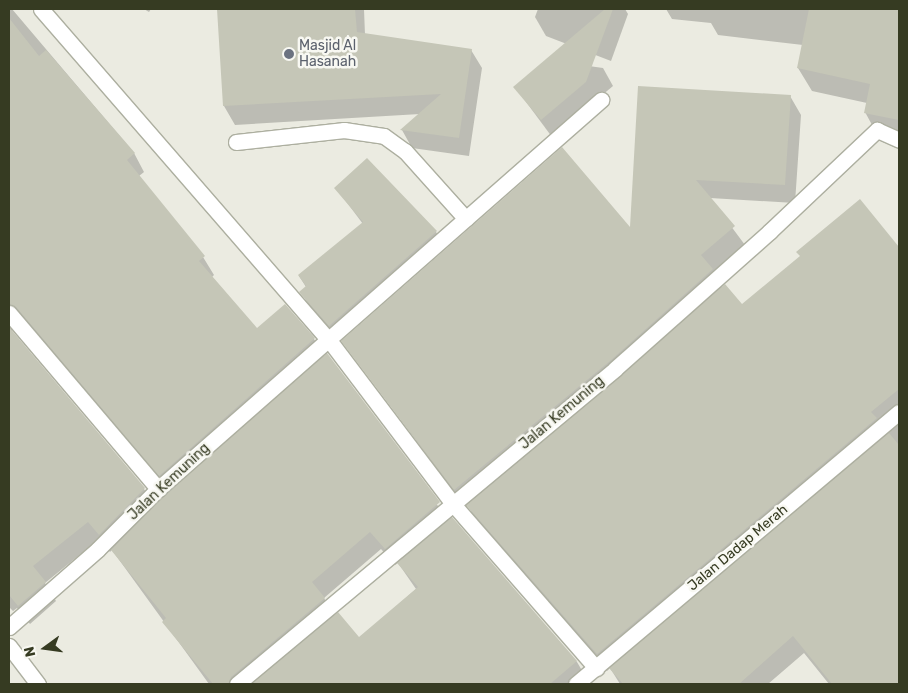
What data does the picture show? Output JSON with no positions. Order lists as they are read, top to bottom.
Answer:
{
  "streets": {
    "street": ["Jalan Kemuning", "Jalan Dadap Merah"]
  },
  "places": ["Masjid Al Hasanah"],
  "north": "left"
}
